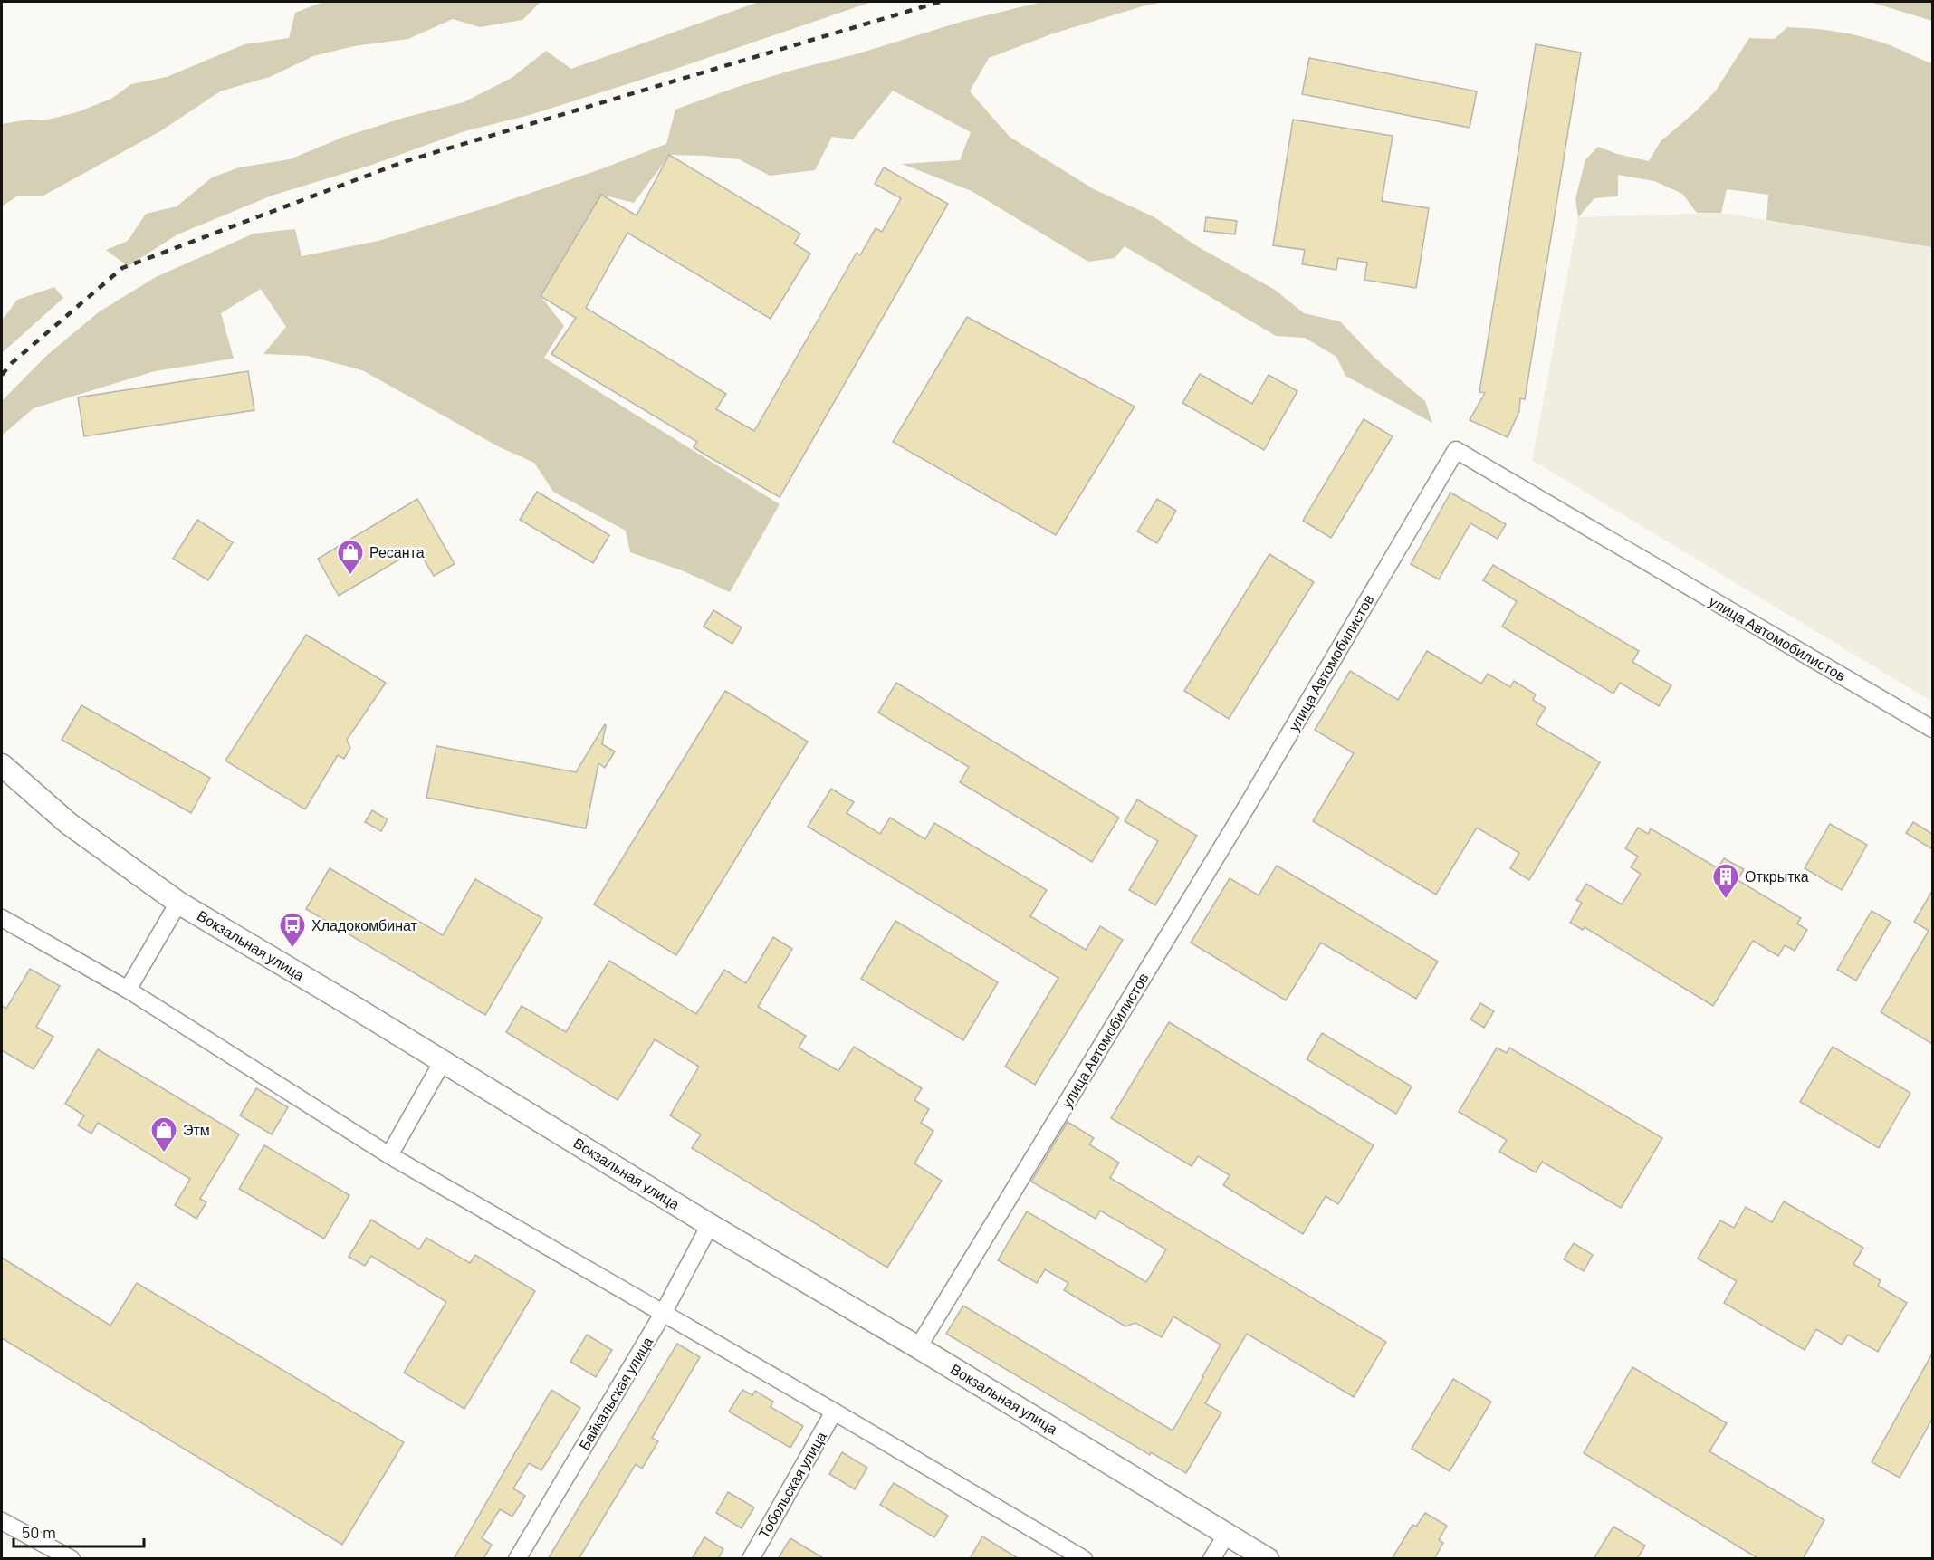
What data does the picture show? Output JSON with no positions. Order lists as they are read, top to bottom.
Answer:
{
  "streets": {
    "main road": ["Вокзальная улица"],
    "street": ["улица Автомобилистов", "Байкальская улица", "Тобольская улица"]
  },
  "crossings": [
    ["улица Автомобилистов", "Вокзальная улица"],
    ["Вокзальная улица", "Байкальская улица"]
  ],
  "places": {
    "shop": ["Ресанта", "Этм"],
    "building": ["Открытка"],
    "bus stop": ["Хладокомбинат"]
  },
  "scale_bar": "50 m"
}
